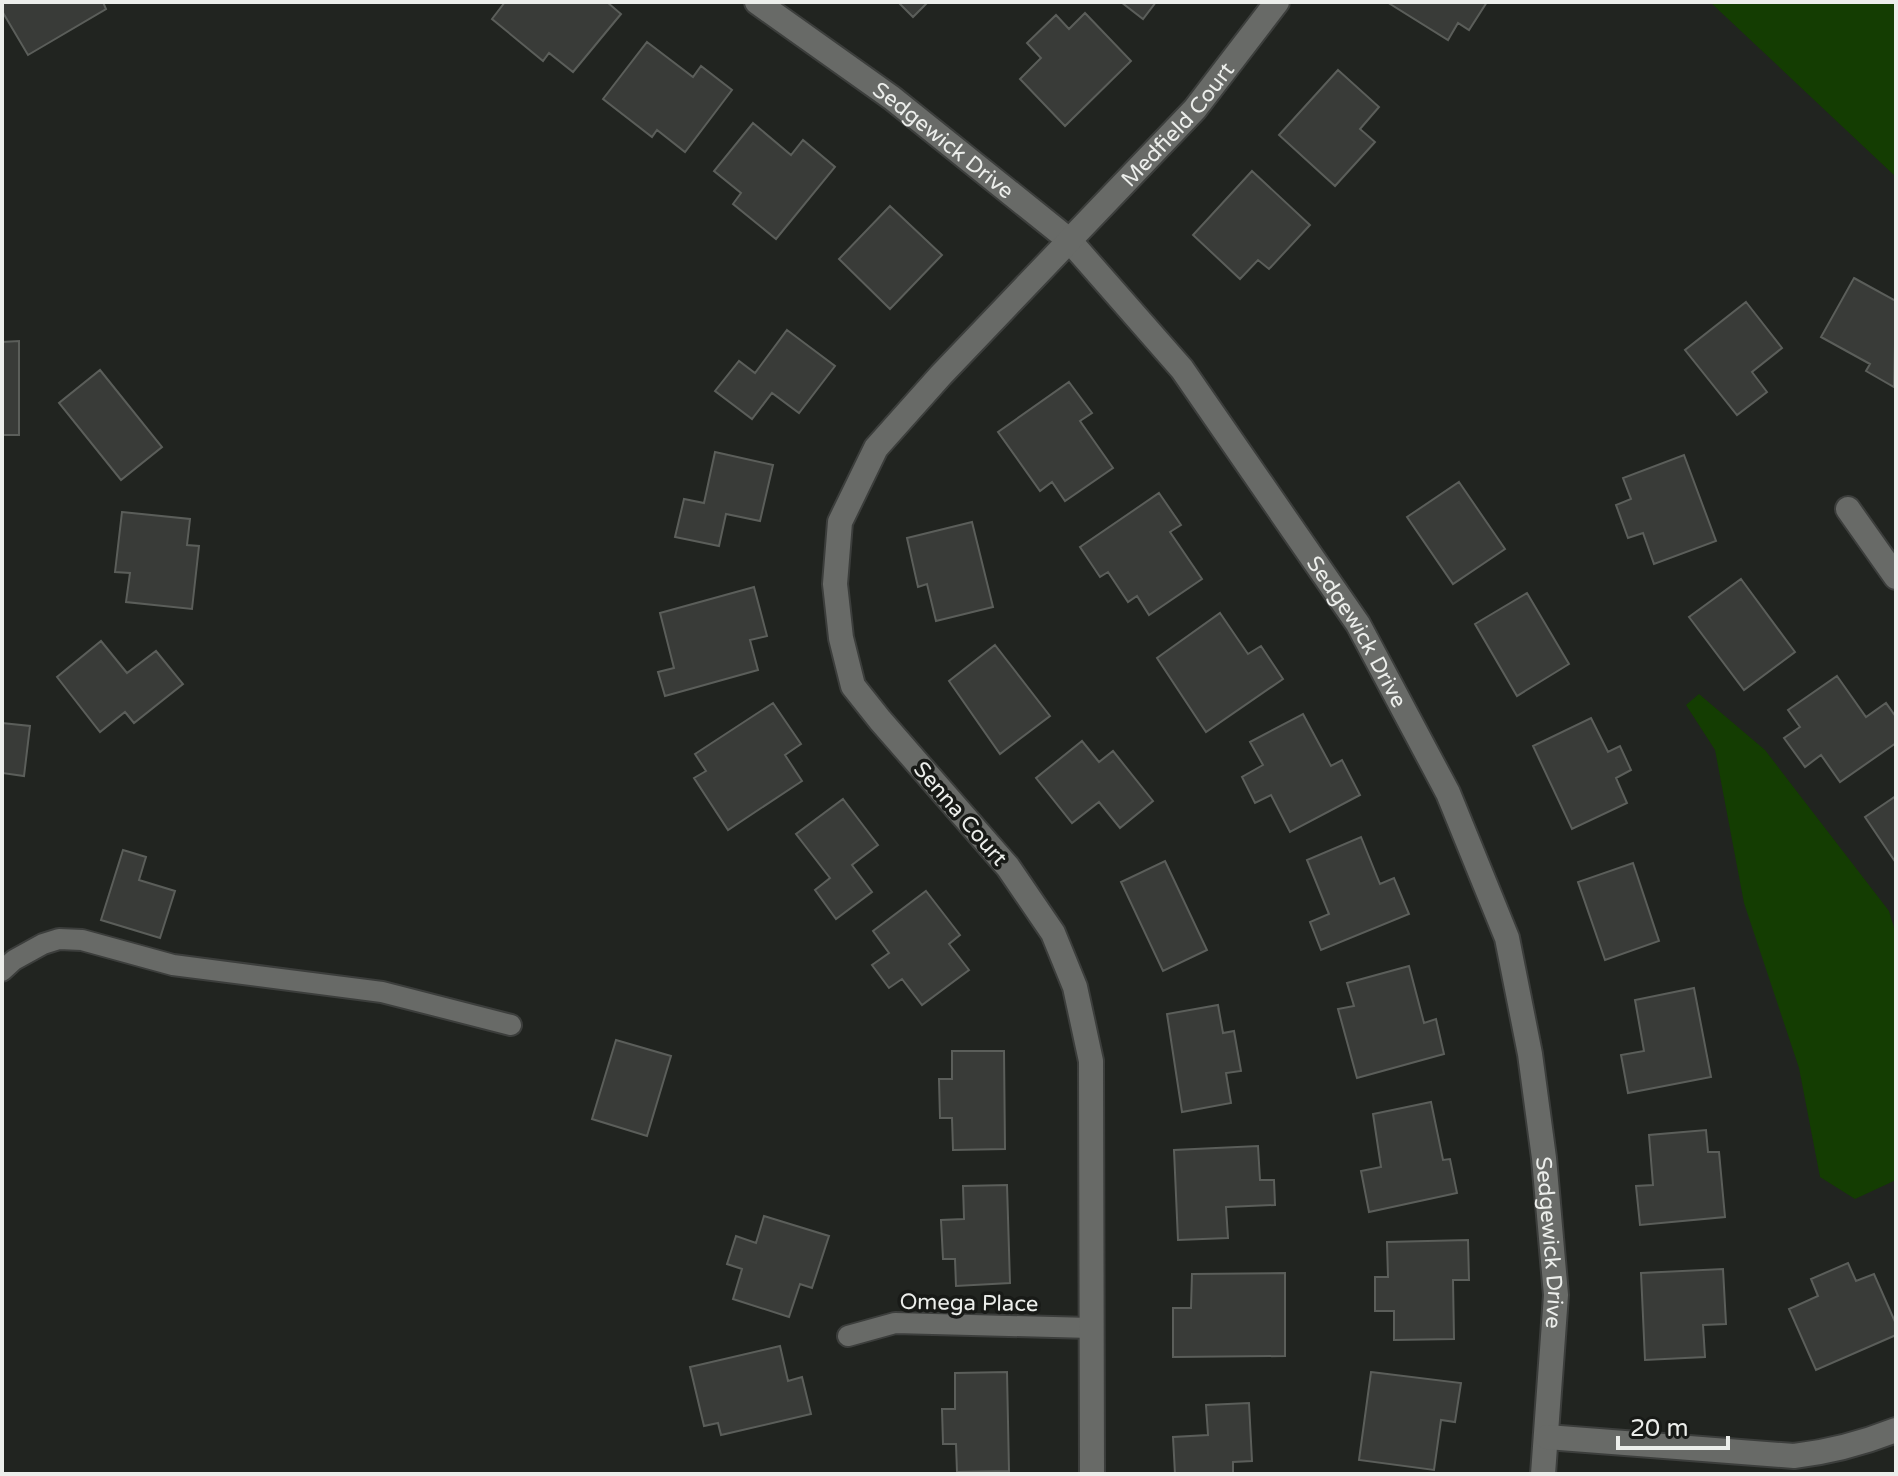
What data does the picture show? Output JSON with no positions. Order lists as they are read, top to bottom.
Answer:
{
  "streets": {
    "street": ["Medfield Court", "Sedgewick Drive", "Senna Court"],
    "lane": ["Omega Place"]
  },
  "crossings": [
    ["Medfield Court", "Sedgewick Drive"],
    ["Medfield Court", "Senna Court"],
    ["Sedgewick Drive", "Senna Court"],
    ["Senna Court", "Omega Place"]
  ],
  "scale_bar": "20 m"
}
